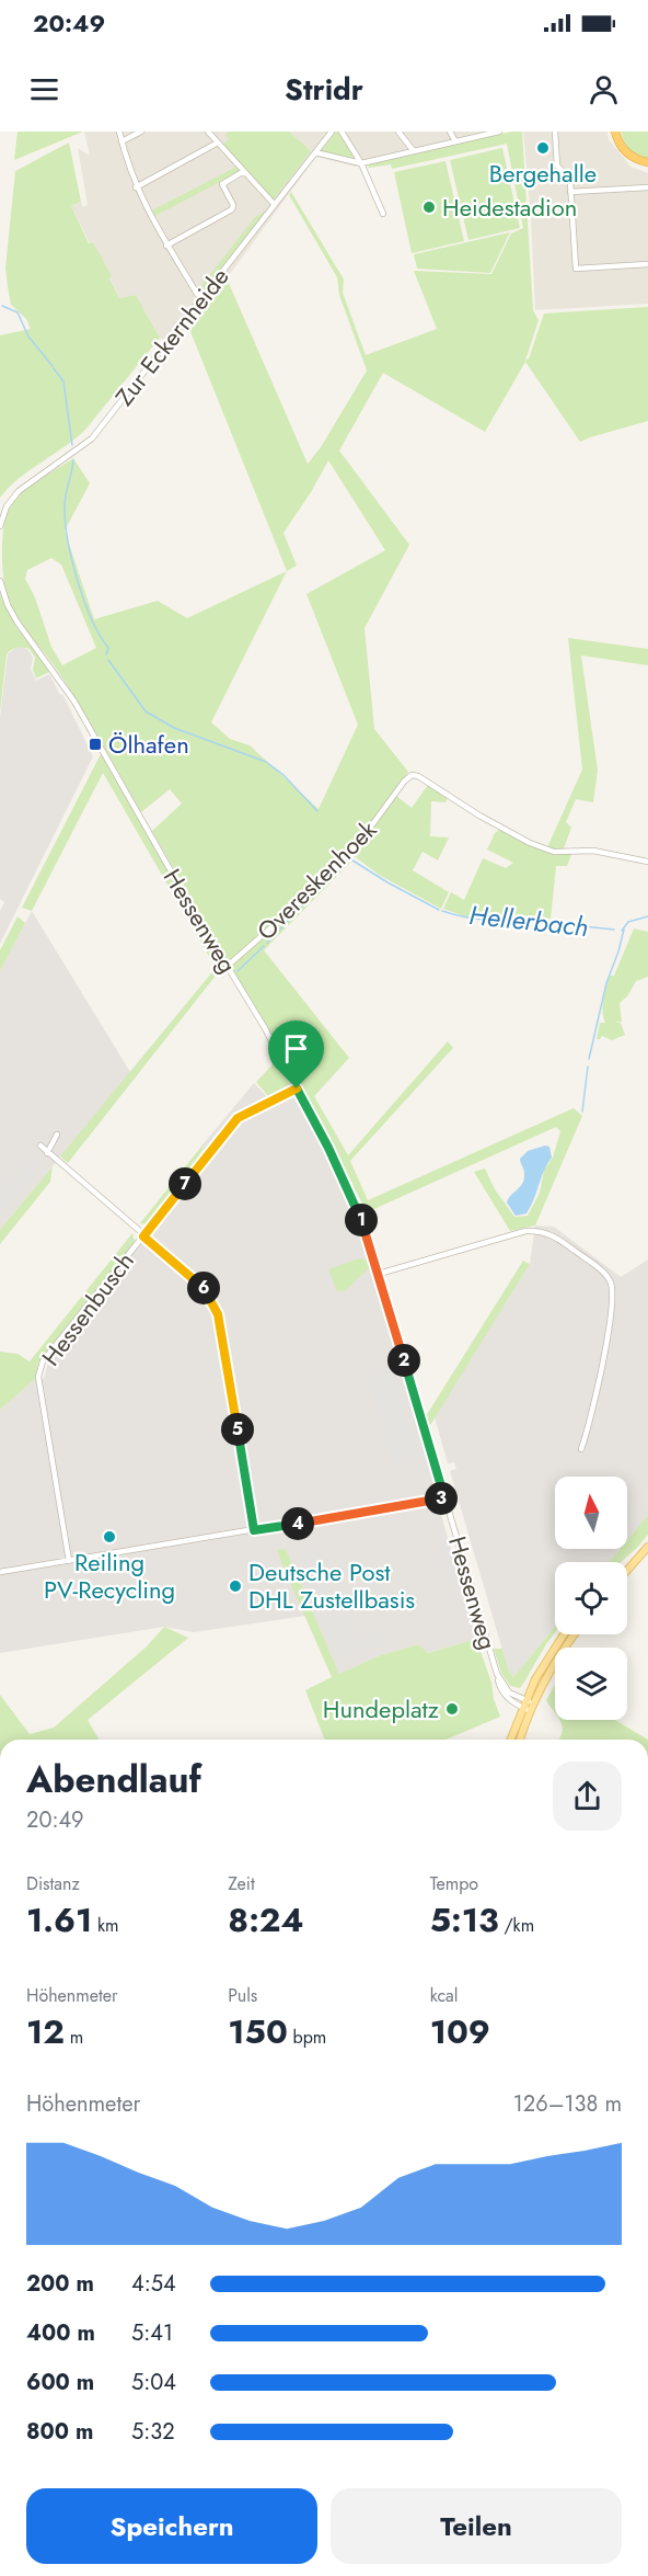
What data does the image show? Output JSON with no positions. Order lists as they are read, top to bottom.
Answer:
{
  "streets": {
    "street": [
      "Zur Eckernheide",
      "Overeskenhoek",
      "Hessenweg",
      "Hessenbusch"
    ]
  },
  "crossings": [
    ["Overeskenhoek", "Hessenweg"],
    ["Hessenweg", "Hessenbusch"]
  ],
  "water": ["Hellerbach"],
  "places": {
    "other": [
      "Bergehalle",
      "Heidestadion",
      "Reiling PV-Recycling",
      "Deutsche Post DHL Zustellbasis",
      "Hundeplatz"
    ],
    "transit": ["Ölhafen"]
  },
  "north": "top",
  "page": {
    "status": "20:49",
    "header": "Stridr",
    "pins": [
      "7",
      "1",
      "6",
      "2",
      "5",
      "3",
      "4"
    ],
    "heading": ["Abendlauf", "20:49"],
    "stats": [
      ["Distanz", "1.61 km"],
      ["Zeit", "8:24"],
      ["Tempo", "5:13 /km"],
      ["Höhenmeter", "12 m"],
      ["Puls", "150 bpm"],
      ["kcal", "109"]
    ],
    "chart": ["Höhenmeter", "126–138 m"],
    "list": [
      {
        "name": "200 m",
        "note": "4:54"
      },
      {
        "name": "400 m",
        "note": "5:41"
      },
      {
        "name": "600 m",
        "note": "5:04"
      },
      {
        "name": "800 m",
        "note": "5:32"
      }
    ],
    "buttons": ["Speichern", "Teilen"]
  }
}
